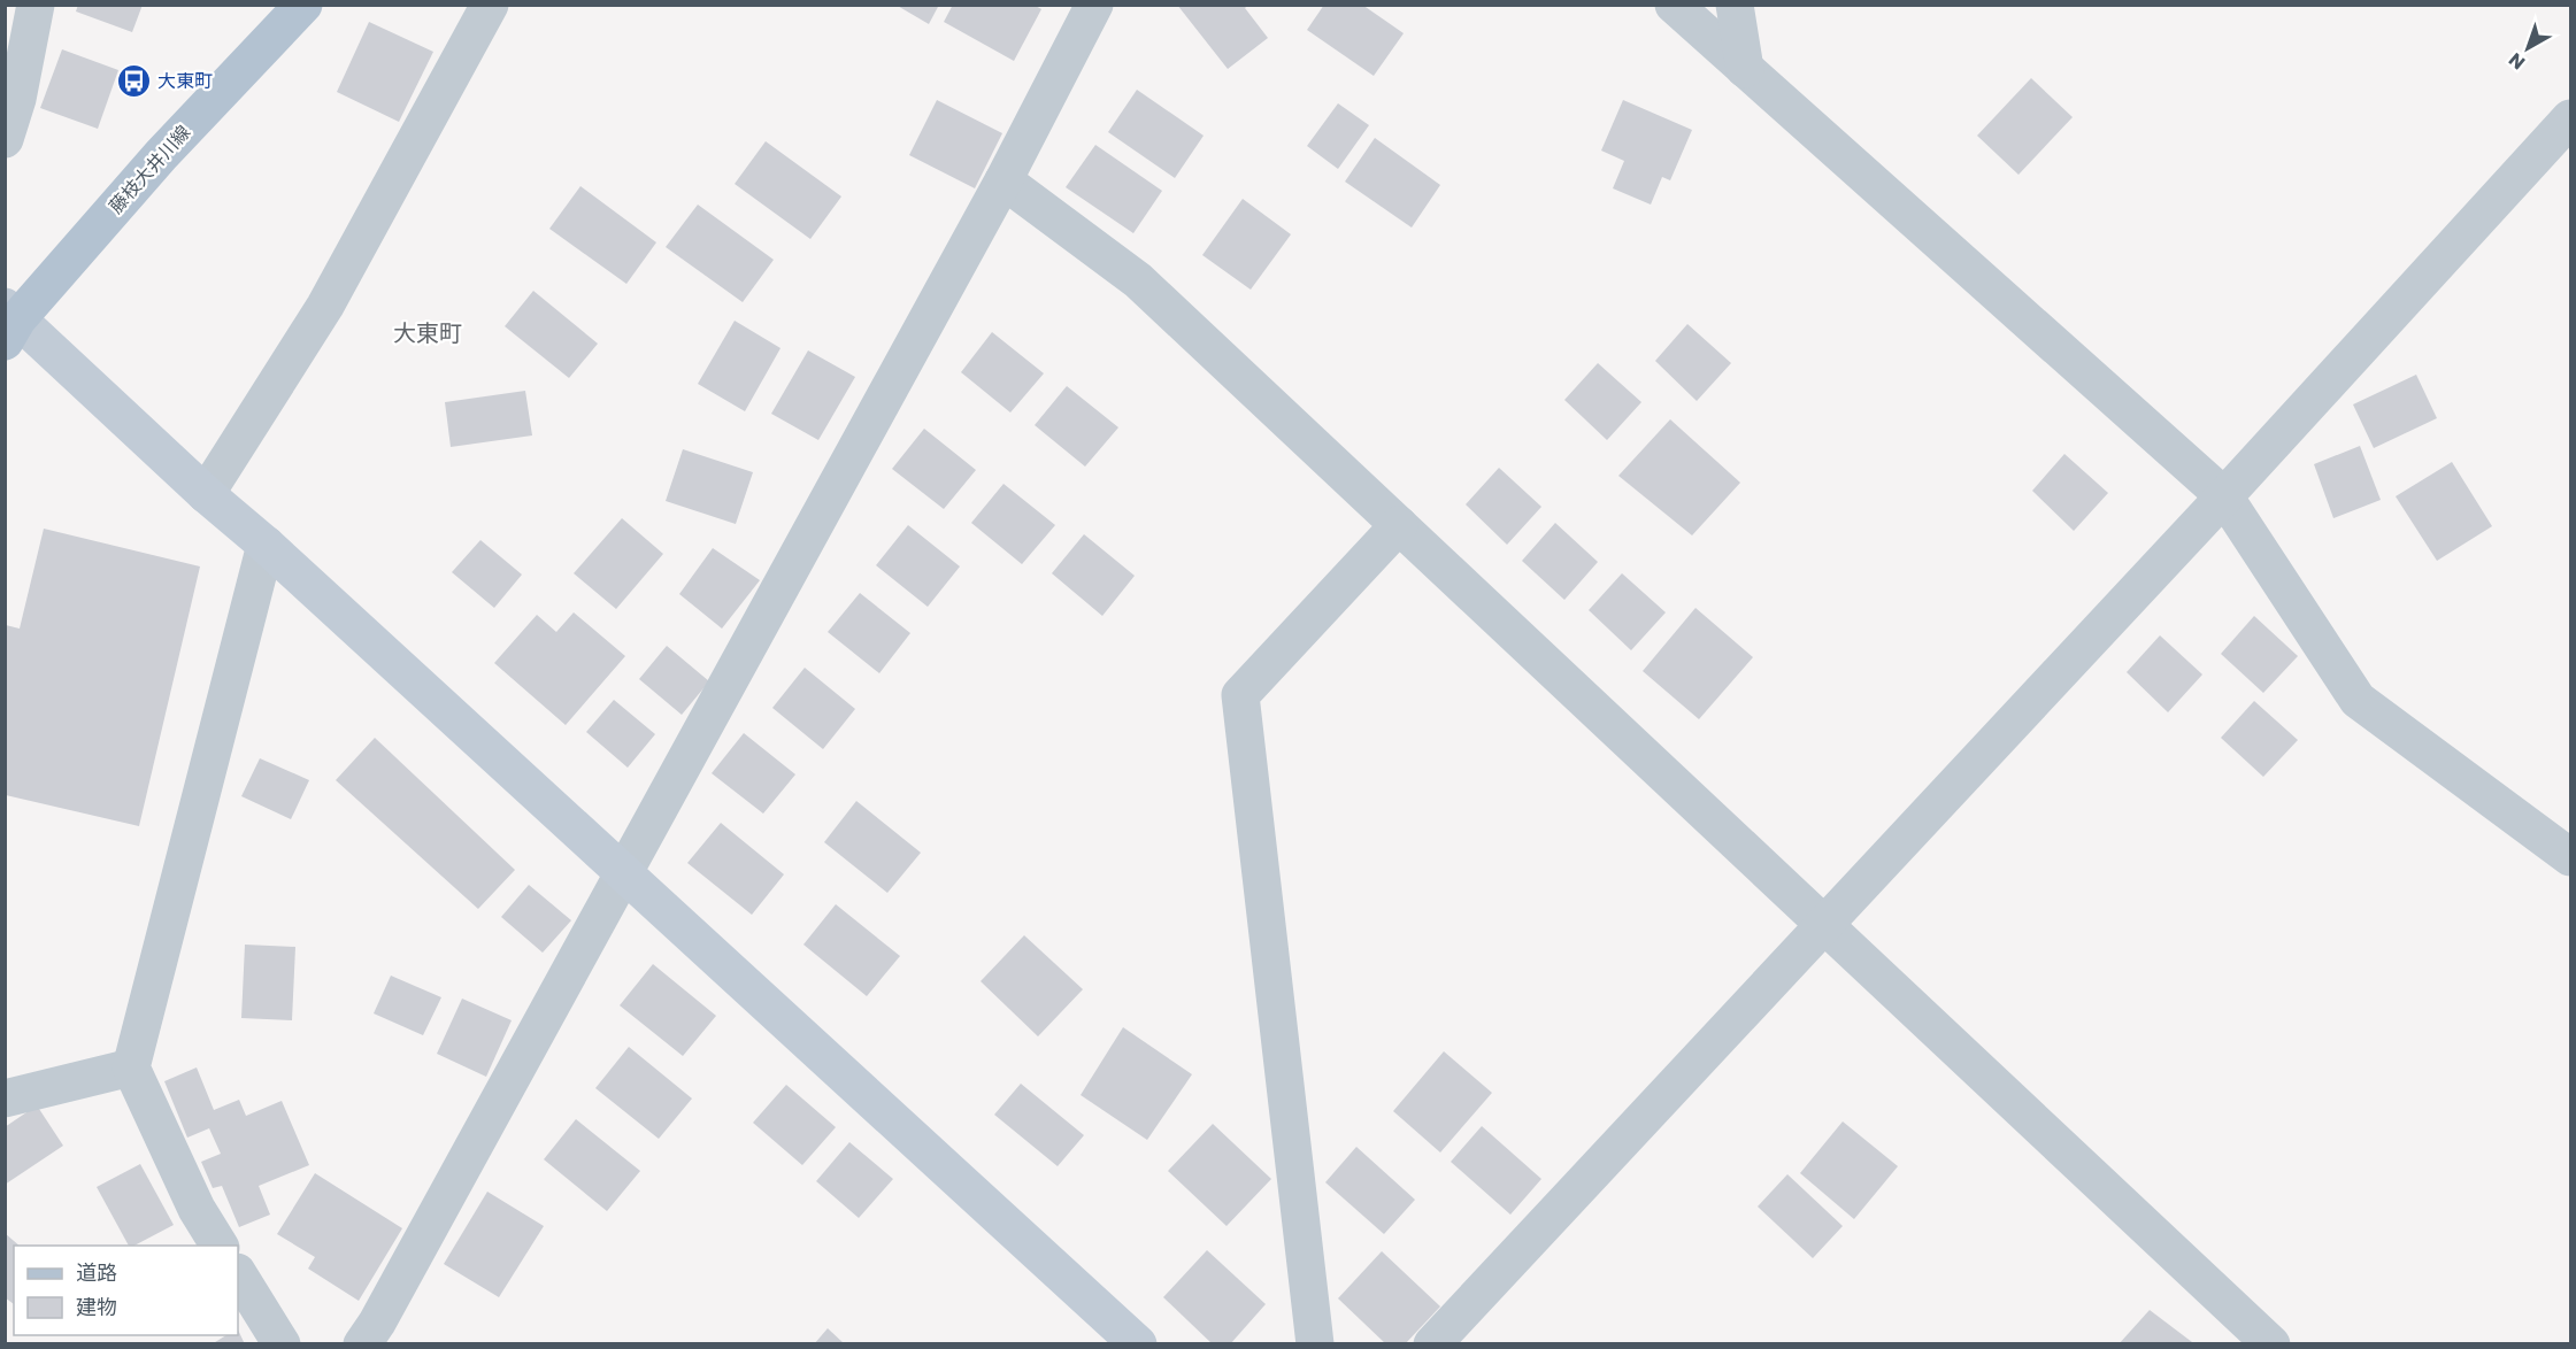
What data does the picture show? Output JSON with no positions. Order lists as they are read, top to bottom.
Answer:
{
  "streets": {
    "main road": ["藤枝大井川線"]
  },
  "districts": ["大東町"],
  "places": {
    "bus stop": ["大東町"]
  },
  "legend": ["道路", "建物"],
  "north": "bottom left"
}
